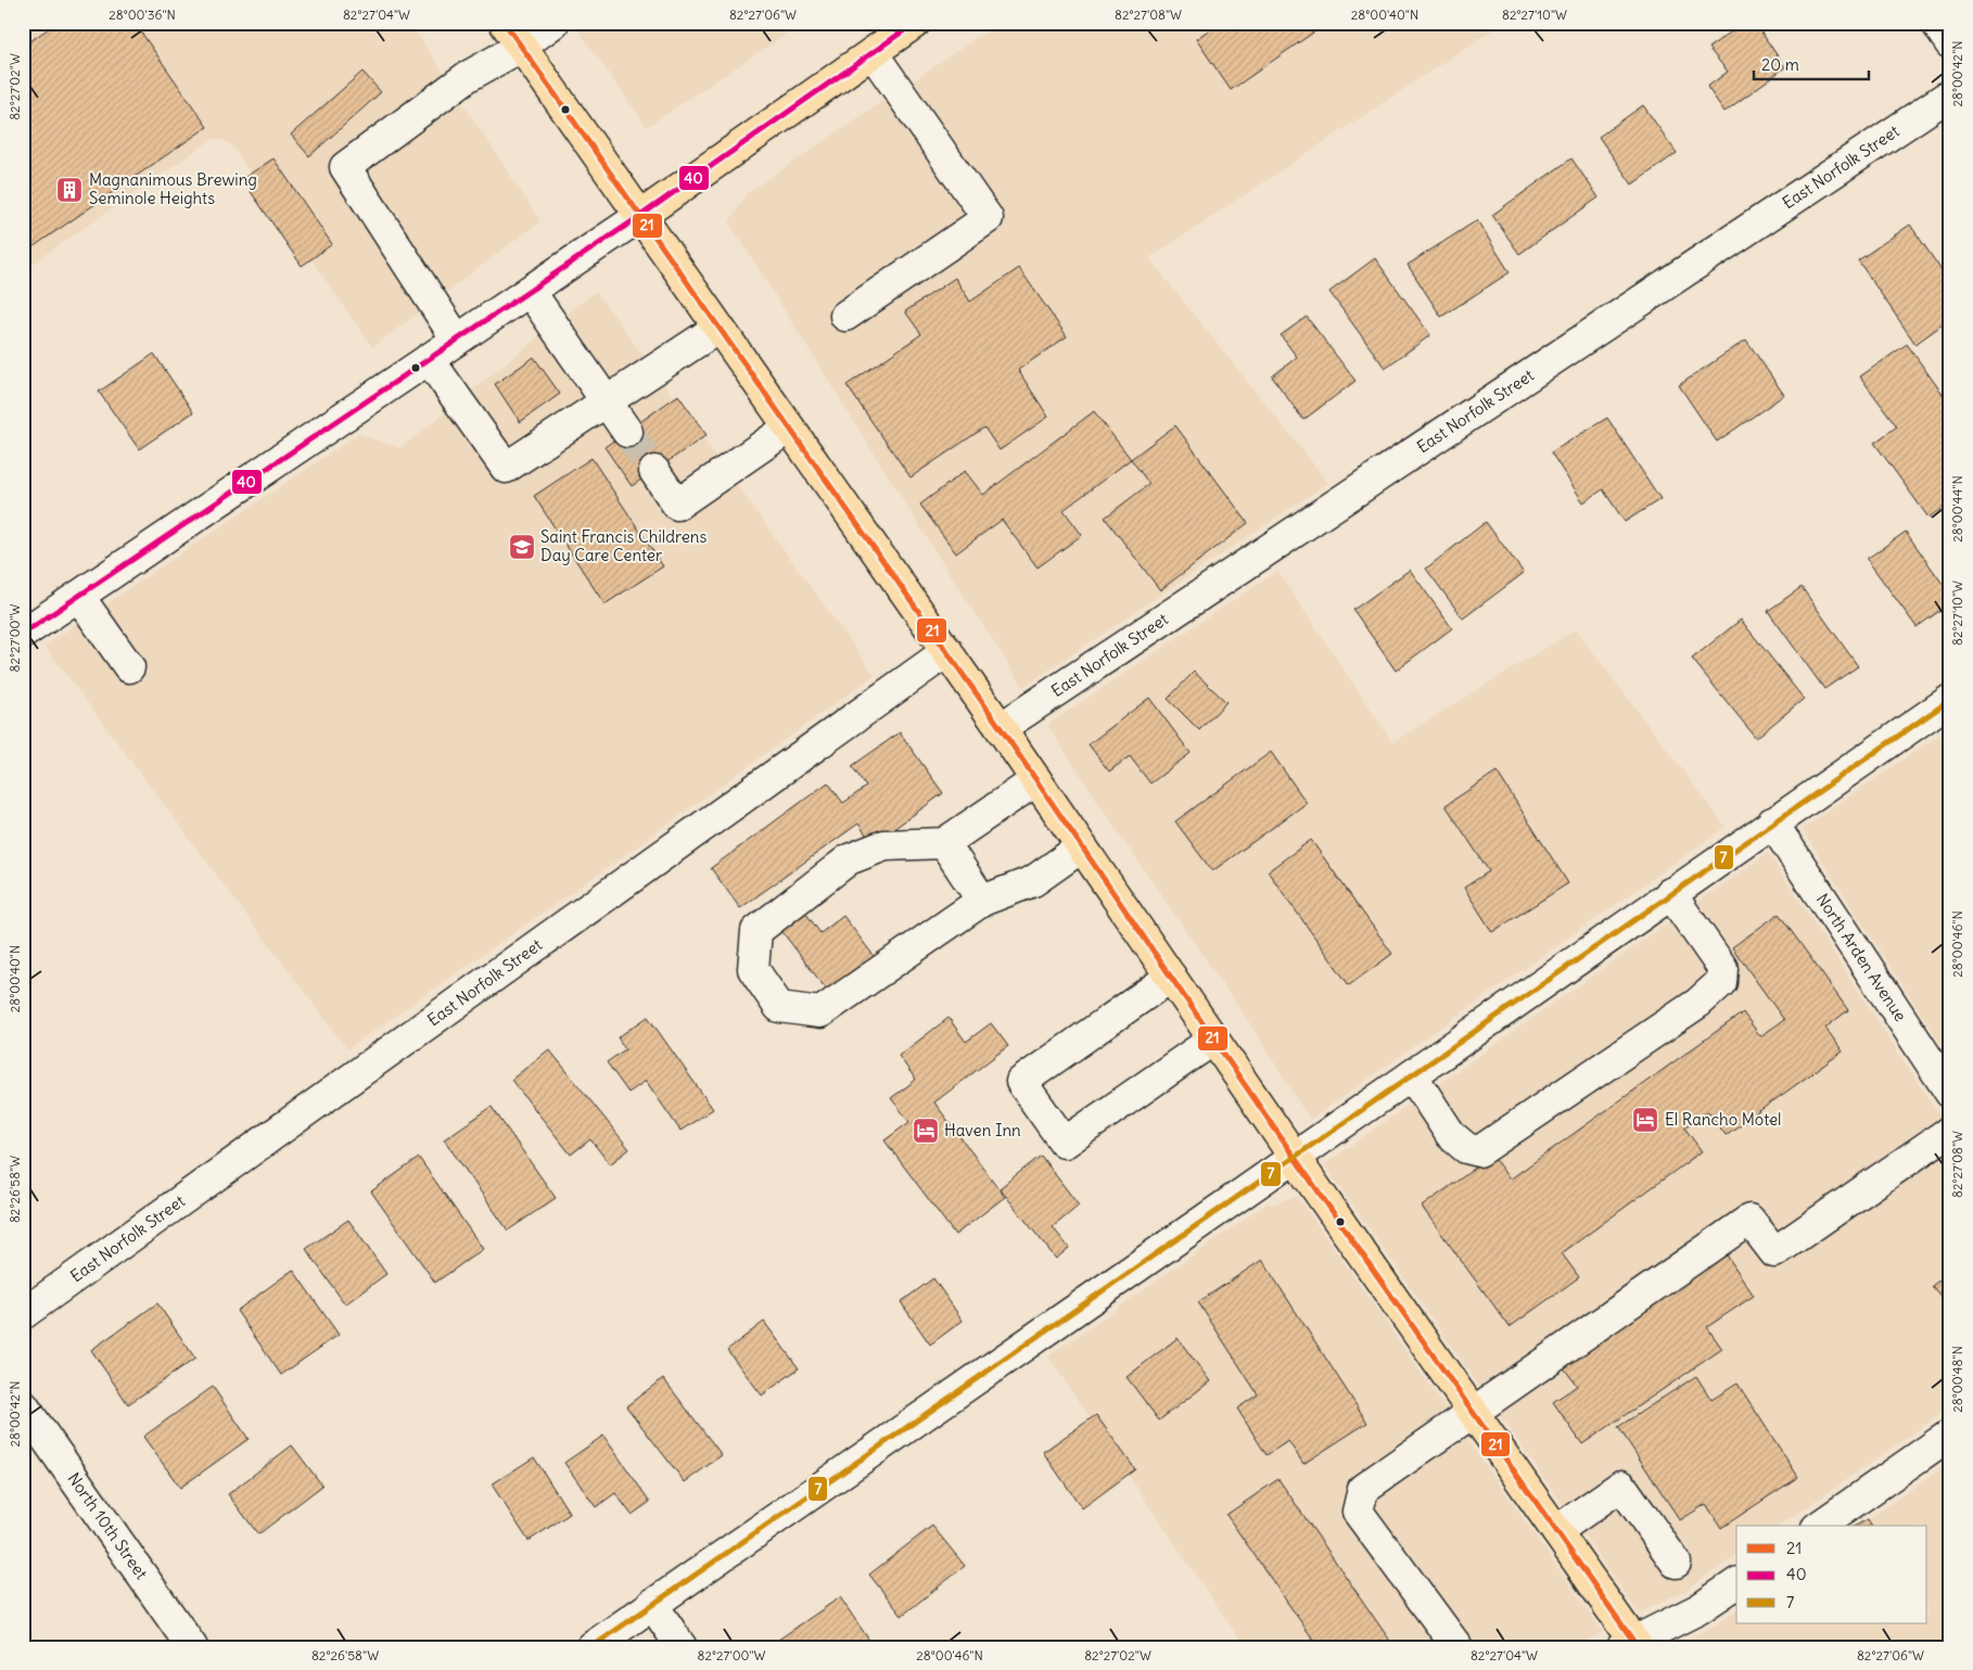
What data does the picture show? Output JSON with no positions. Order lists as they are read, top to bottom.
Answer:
{
  "streets": {
    "street": ["East Norfolk Street", "North Arden Avenue", "North 10th Street"]
  },
  "places": {
    "building": ["Magnanimous Brewing Seminole Heights"],
    "school or university": ["Saint Francis Childrens Day Care Center"],
    "hotel": ["El Rancho Motel", "Haven Inn"]
  },
  "lines": ["transit line 21", "transit line 40", "transit line 7"],
  "legend": ["21", "40", "7"],
  "scale_bar": "20 m",
  "coordinates": [
    "28°00'36\"N",
    "82°27'04\"W",
    "82°27'06\"W",
    "82°27'08\"W",
    "28°00'40\"N",
    "82°27'10\"W",
    "28°00'42\"N",
    "82°27'02\"W",
    "28°00'44\"N",
    "82°27'00\"W",
    "28°00'46\"N",
    "82°26'58\"W",
    "28°00'48\"N"
  ]
}
